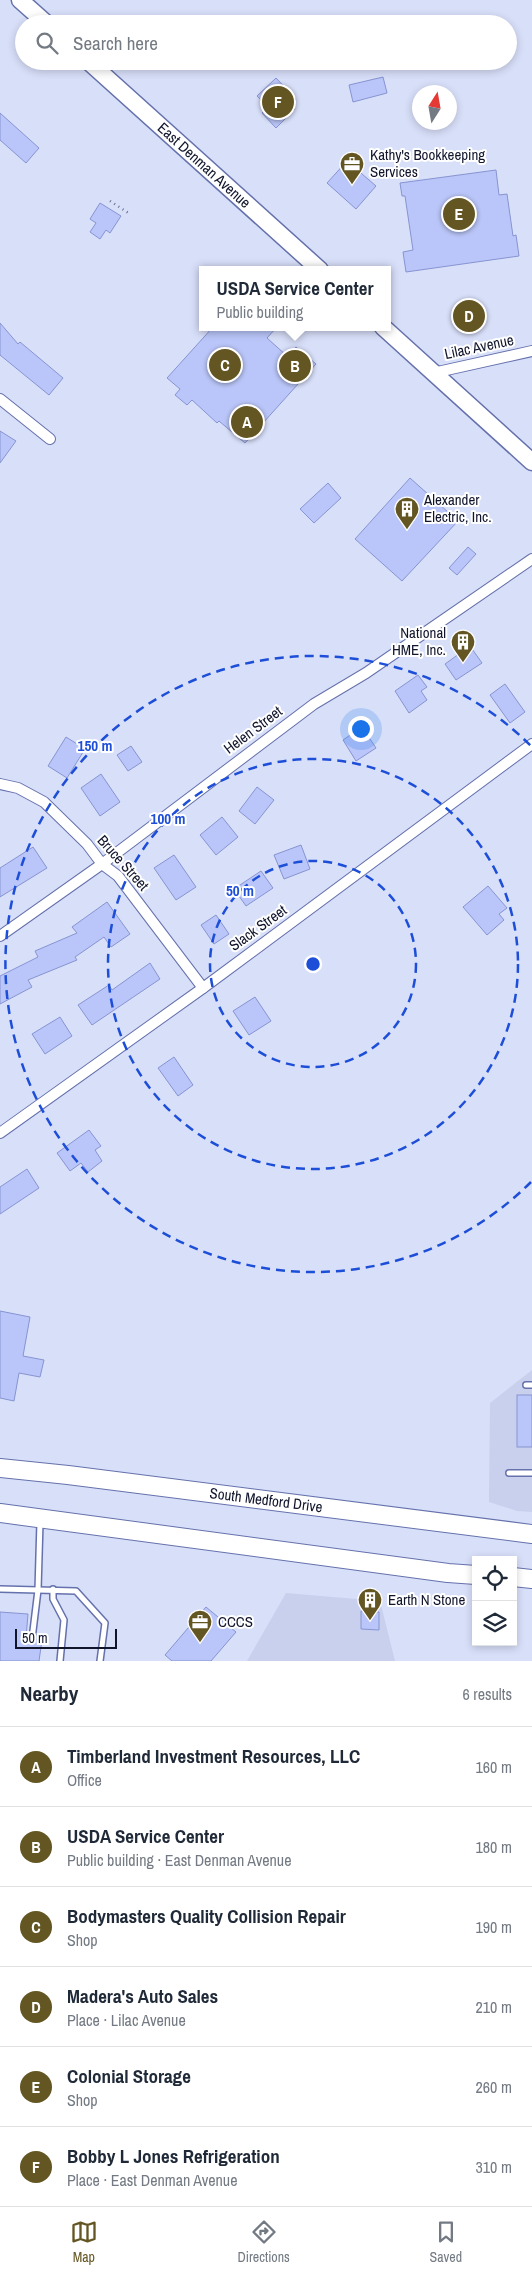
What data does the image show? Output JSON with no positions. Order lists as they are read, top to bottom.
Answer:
{
  "streets": {
    "highway": ["South Medford Drive"],
    "main road": ["East Denman Avenue"],
    "street": [
      "Lilac Avenue",
      "Helen Street",
      "Bruce Street",
      "Slack Street"
    ]
  },
  "crossings": [
    ["Helen Street", "Bruce Street"],
    ["Bruce Street", "Slack Street"]
  ],
  "places": {
    "office": ["Kathy's Bookkeeping Services", "CCCS"],
    "building": ["Alexander Electric, Inc.", "National HME, Inc.", "Earth N Stone"]
  },
  "scale_bar": "50 m",
  "north": "top",
  "page": {
    "search": "Search here",
    "pins": [
      "F",
      "E",
      "D",
      "C",
      "B",
      "A"
    ],
    "popup": ["USDA Service Center", "Public building"],
    "scale": "50 m",
    "heading": ["Nearby", "6 results"],
    "list": [
      {
        "mark": "A",
        "name": "Timberland Investment Resources, LLC",
        "note": "Office",
        "value": "160 m"
      },
      {
        "mark": "B",
        "name": "USDA Service Center",
        "note": "Public building · East Denman Avenue",
        "value": "180 m"
      },
      {
        "mark": "C",
        "name": "Bodymasters Quality Collision Repair",
        "note": "Shop",
        "value": "190 m"
      },
      {
        "mark": "D",
        "name": "Madera's Auto Sales",
        "note": "Place · Lilac Avenue",
        "value": "210 m"
      },
      {
        "mark": "E",
        "name": "Colonial Storage",
        "note": "Shop",
        "value": "260 m"
      },
      {
        "mark": "F",
        "name": "Bobby L Jones Refrigeration",
        "note": "Place · East Denman Avenue",
        "value": "310 m"
      }
    ],
    "nav": ["Map", "Directions", "Saved"]
  },
  "rings": ["150 m", "100 m", "50 m"]
}
